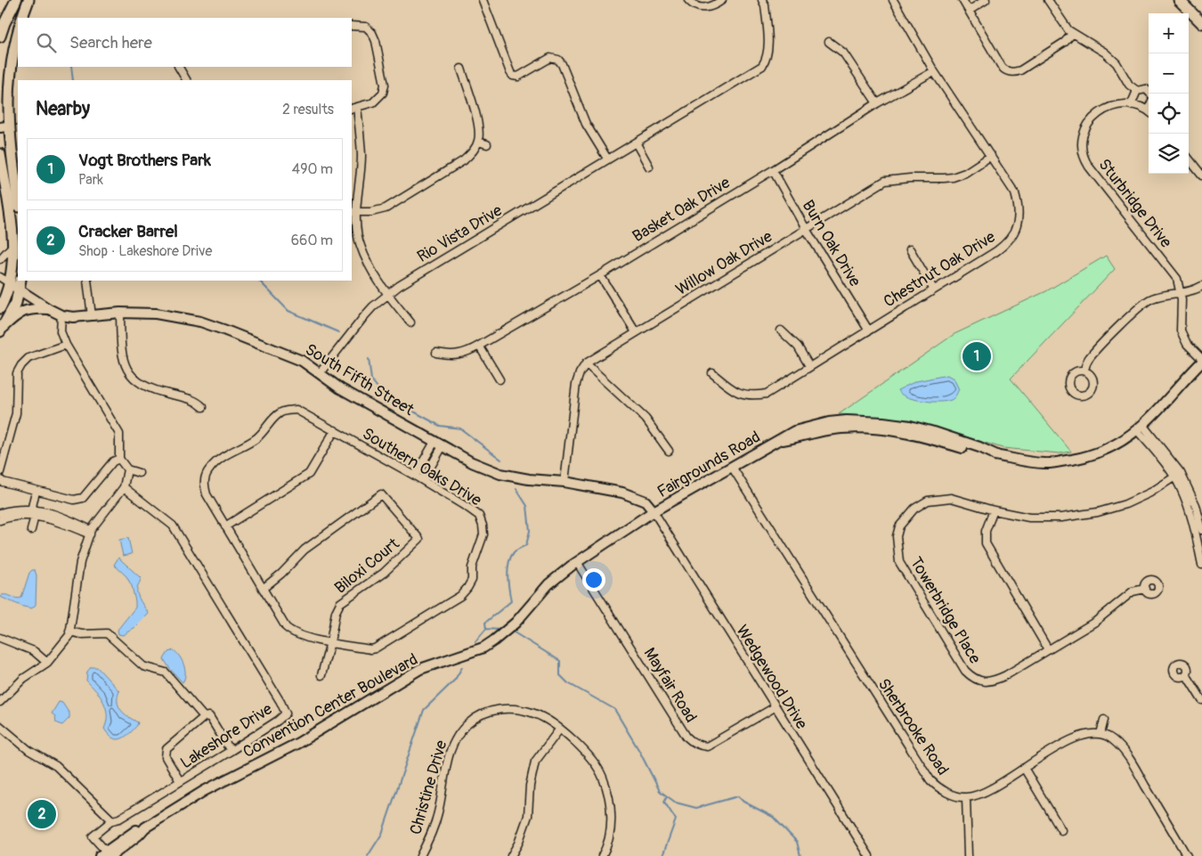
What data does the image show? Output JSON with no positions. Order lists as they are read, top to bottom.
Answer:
{
  "streets": {
    "street": [
      "Sturbridge Drive",
      "Basket Oak Drive",
      "Rio Vista Drive",
      "Burn Oak Drive",
      "Willow Oak Drive",
      "Chestnut Oak Drive",
      "South Fifth Street",
      "Fairgrounds Road",
      "Southern Oaks Drive",
      "Biloxi Court",
      "Towerbridge Place",
      "Wedgewood Drive",
      "Mayfair Road",
      "Convention Center Boulevard",
      "Sherbrooke Road",
      "Lakeshore Drive",
      "Christine Drive"
    ]
  },
  "crossings": [
    ["Sturbridge Drive", "Fairgrounds Road"],
    ["Basket Oak Drive", "Burn Oak Drive"],
    ["Basket Oak Drive", "Chestnut Oak Drive"],
    ["Rio Vista Drive", "South Fifth Street"],
    ["Burn Oak Drive", "Willow Oak Drive"],
    ["Burn Oak Drive", "Chestnut Oak Drive"],
    ["Willow Oak Drive", "Chestnut Oak Drive"],
    ["South Fifth Street", "Fairgrounds Road"],
    ["South Fifth Street", "Wedgewood Drive"],
    ["South Fifth Street", "Convention Center Boulevard"],
    ["Fairgrounds Road", "Wedgewood Drive"],
    ["Fairgrounds Road", "Convention Center Boulevard"],
    ["Fairgrounds Road", "Sherbrooke Road"],
    ["Southern Oaks Drive", "Biloxi Court"],
    ["Wedgewood Drive", "Mayfair Road"],
    ["Wedgewood Drive", "Convention Center Boulevard"],
    ["Mayfair Road", "Convention Center Boulevard"],
    ["Convention Center Boulevard", "Lakeshore Drive"]
  ],
  "page": {
    "map_buttons": ["+", "−"],
    "search": "Search here",
    "heading": ["Nearby", "2 results"],
    "list": [
      {
        "mark": "1",
        "name": "Vogt Brothers Park",
        "note": "Park",
        "value": "490 m"
      },
      {
        "mark": "2",
        "name": "Cracker Barrel",
        "note": "Shop · Lakeshore Drive",
        "value": "660 m"
      }
    ],
    "pins": ["1", "2"]
  }
}
